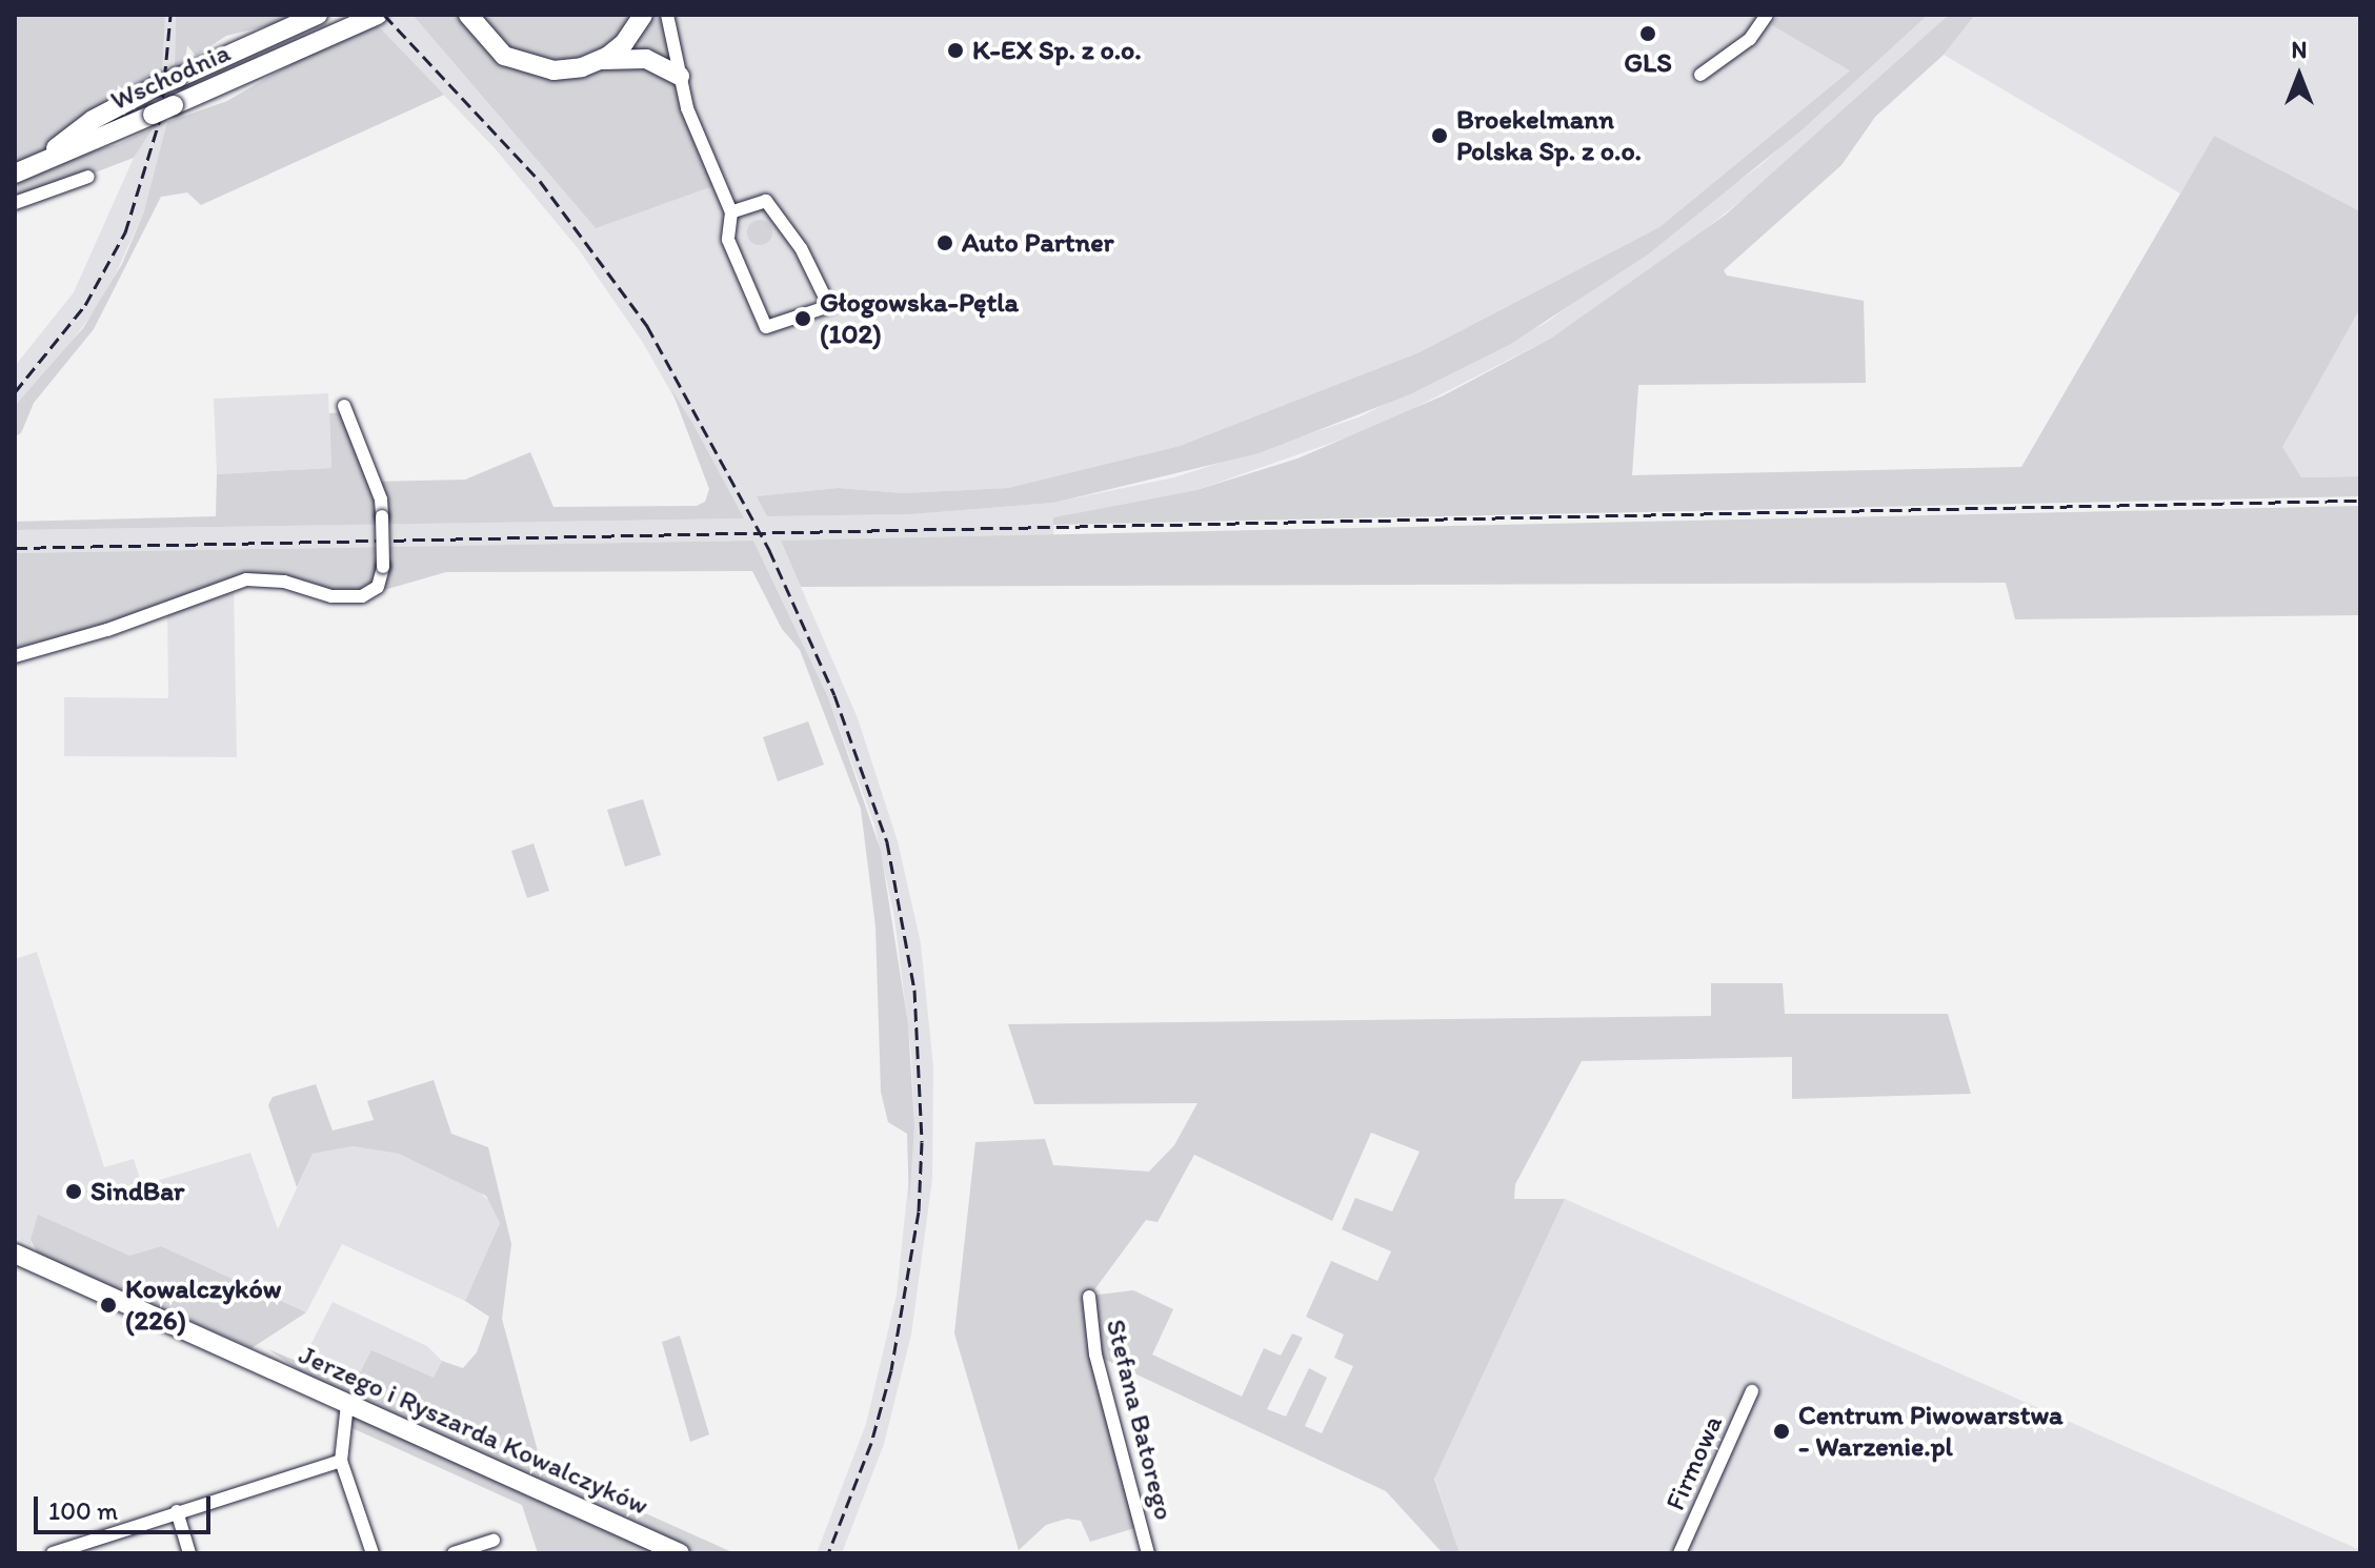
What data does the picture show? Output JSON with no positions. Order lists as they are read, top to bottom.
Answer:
{
  "streets": {
    "street": [
      "Wschodnia",
      "Stefana Batorego",
      "Jerzego i Ryszarda Kowalczyków",
      "Firmowa"
    ]
  },
  "places": [
    "GLS",
    "K-EX Sp. z o.o.",
    "Broekelmann Polska Sp. z o.o.",
    "Auto Partner",
    "Głogowska-Pętla (102)",
    "SindBar",
    "Kowalczyków (226)",
    "Centrum Piwowarstwa - Warzenie.pl"
  ],
  "scale_bar": "100 m",
  "north": "top"
}
